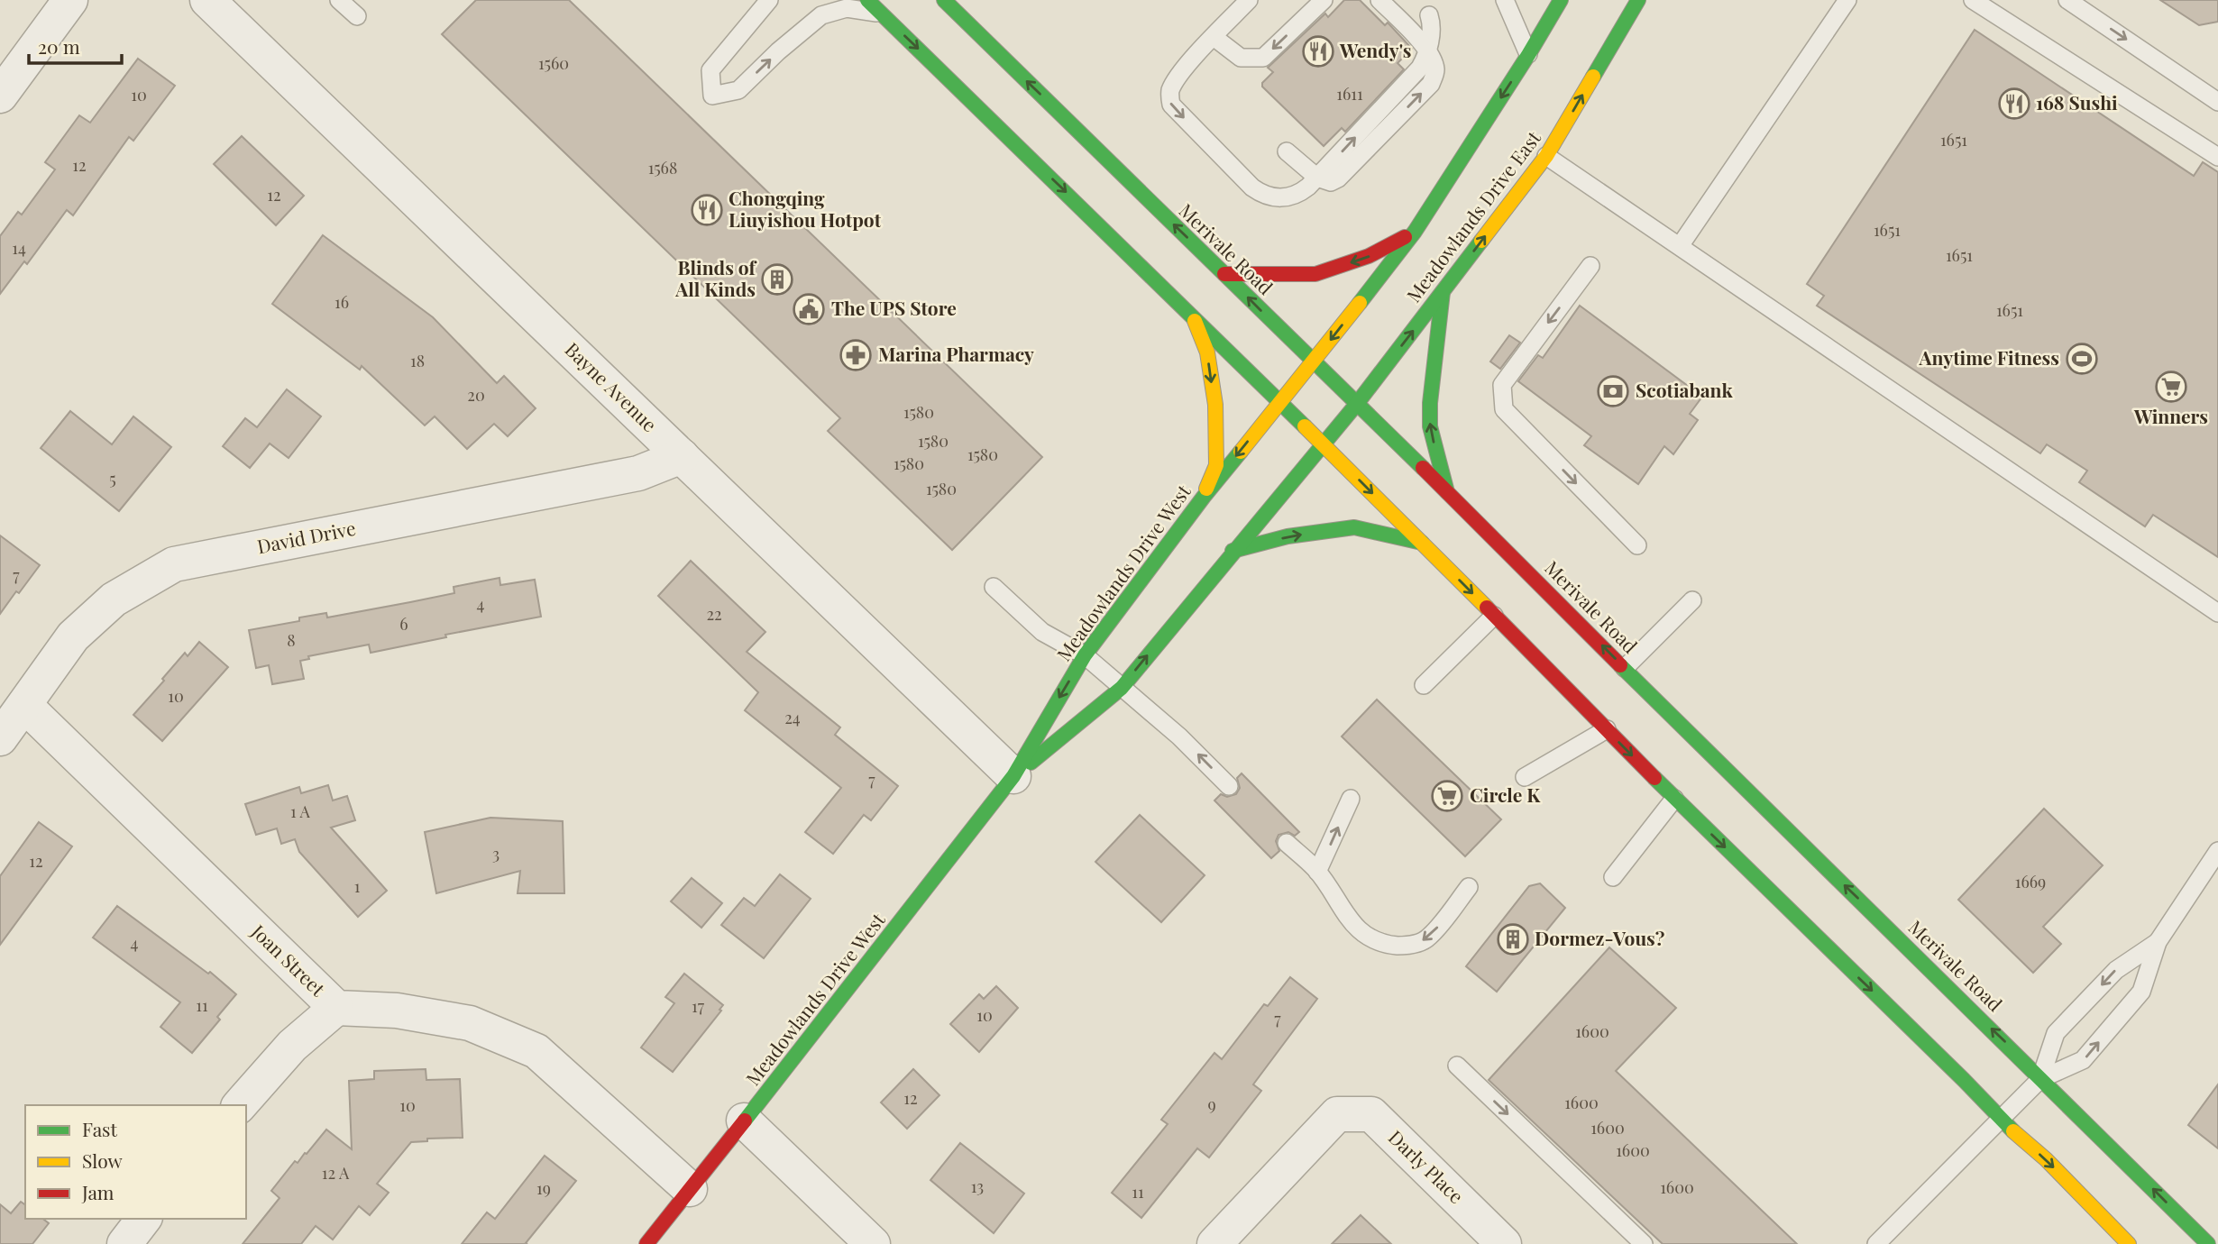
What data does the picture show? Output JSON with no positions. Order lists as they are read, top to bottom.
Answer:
{
  "streets": {
    "main road": ["Meadowlands Drive East", "Merivale Road", "Meadowlands Drive West"],
    "street": [
      "Bayne Avenue",
      "David Drive",
      "Joan Street",
      "Darly Place"
    ]
  },
  "crossings": [
    ["Meadowlands Drive East", "Merivale Road"],
    ["Meadowlands Drive East", "Meadowlands Drive West"],
    ["Bayne Avenue", "David Drive"],
    ["Bayne Avenue", "Meadowlands Drive West"],
    ["David Drive", "Joan Street"],
    ["Meadowlands Drive West", "Joan Street"]
  ],
  "places": {
    "restaurant": ["Wendy's", "168 Sushi", "Chongqing Liuyishou Hotpot"],
    "building": ["Blinds of All Kinds", "Dormez-Vous?"],
    "public building": ["The UPS Store"],
    "pharmacy": ["Marina Pharmacy"],
    "sports": ["Anytime Fitness"],
    "supermarket": ["Winners", "Circle K"],
    "bank": ["Scotiabank"]
  },
  "house_numbers": [
    "1560",
    "1611",
    "10",
    "1651",
    "12",
    "1568",
    "12",
    "1651",
    "14",
    "1651",
    "16",
    "1651",
    "18",
    "20",
    "1580",
    "1580",
    "1580",
    "1580",
    "5",
    "1580",
    "7",
    "4",
    "22",
    "6",
    "8",
    "10",
    "24",
    "7",
    "1 A",
    "3",
    "12",
    "1669",
    "1",
    "4",
    "11",
    "17",
    "10",
    "7",
    "1600",
    "12",
    "1600",
    "9",
    "10",
    "1600",
    "1600",
    "12 A",
    "13",
    "1600",
    "19",
    "11"
  ],
  "legend": ["Fast", "Slow", "Jam"],
  "scale_bar": "20 m"
}
